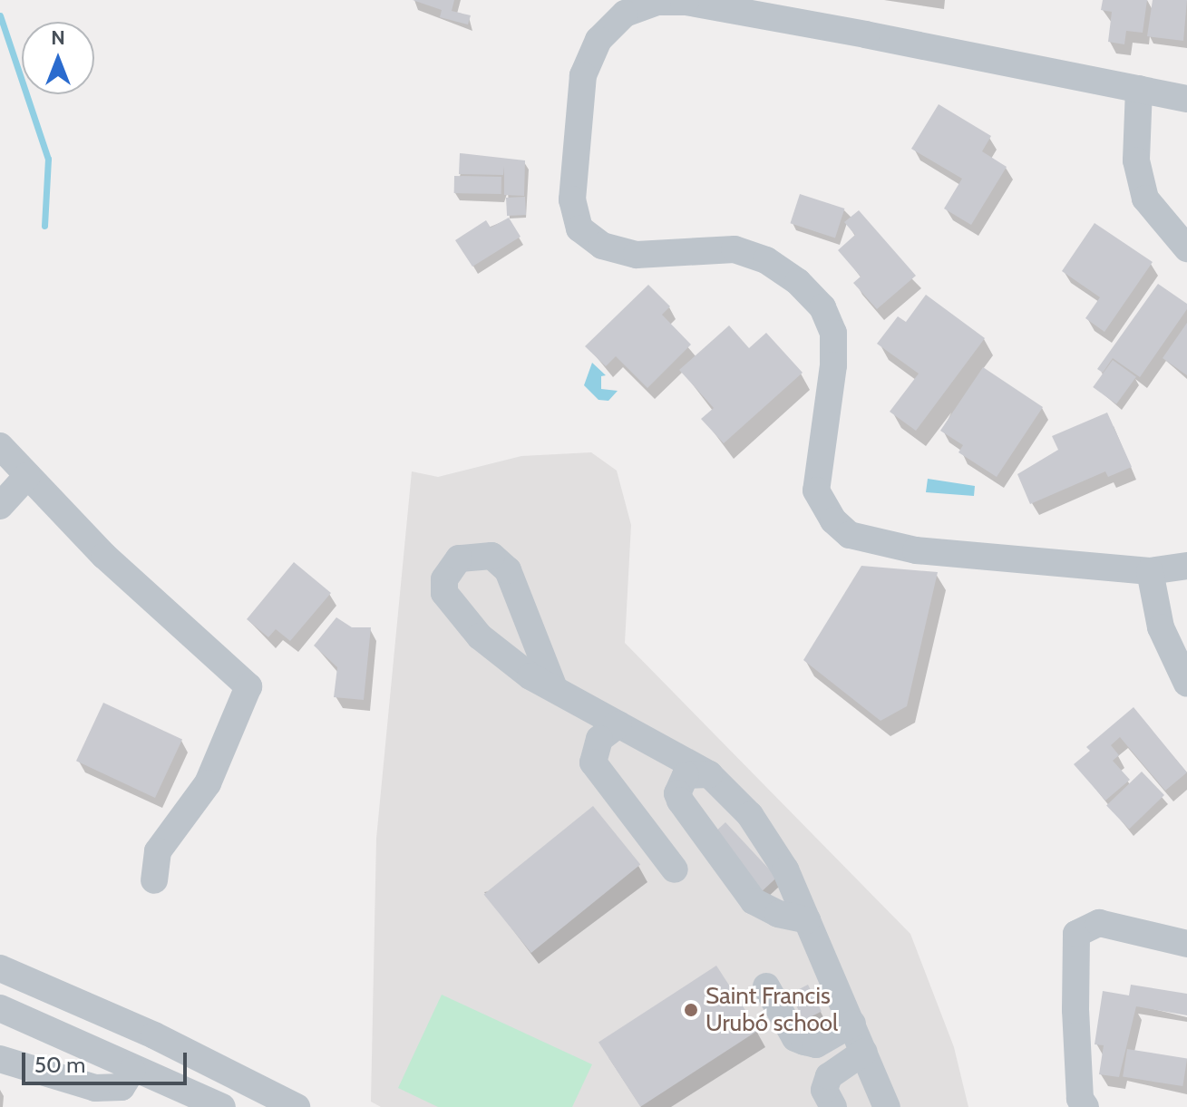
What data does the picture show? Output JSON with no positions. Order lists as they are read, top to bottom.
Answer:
{
  "places": ["Saint Francis Urubó school"],
  "scale_bar": "50 m",
  "north": "top"
}
